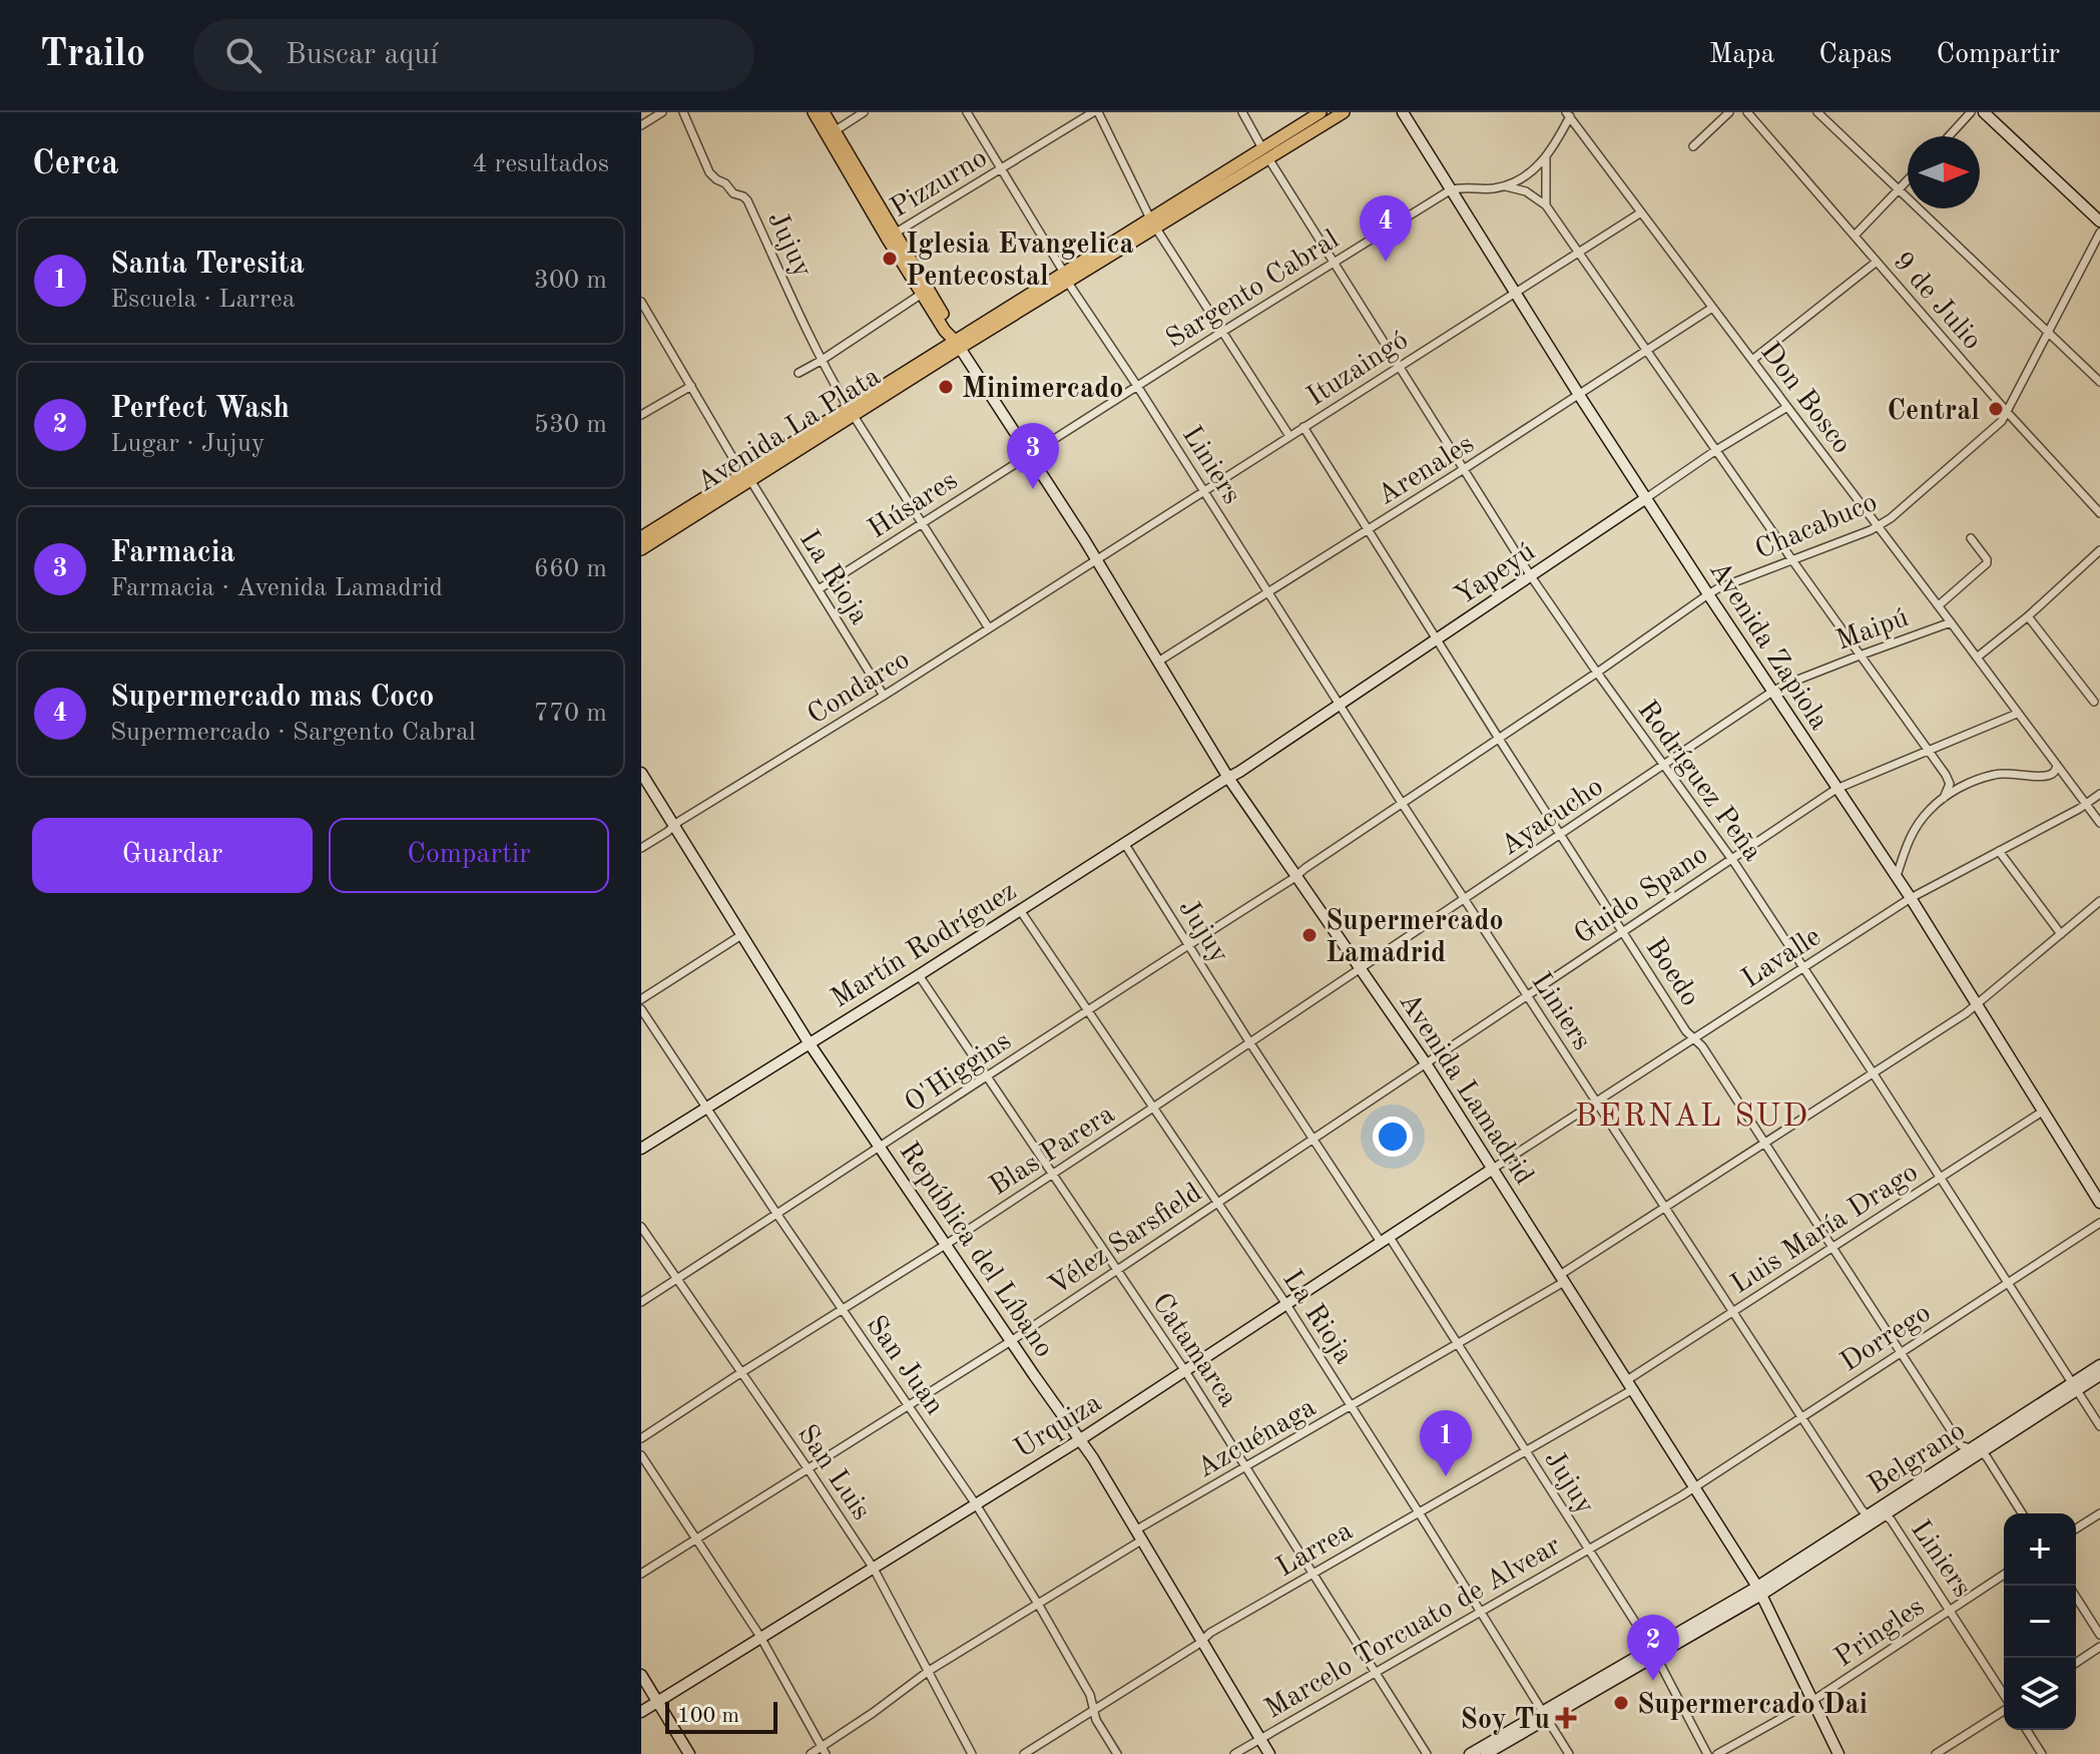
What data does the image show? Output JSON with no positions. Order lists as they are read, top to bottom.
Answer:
{
  "streets": {
    "main road": ["Avenida La Plata", "Avenida Lamadrid"],
    "street": [
      "Pizzurno",
      "Jujuy",
      "Sargento Cabral",
      "9 de Julio",
      "Ituzaingó",
      "Don Bosco",
      "Liniers",
      "Arenales",
      "Húsares",
      "Chacabuco",
      "Yapeyú",
      "La Rioja",
      "Maipú",
      "Avenida Zapiola",
      "Condarco",
      "Rodríguez Peña",
      "Ayacucho",
      "Guido Spano",
      "Martín Rodríguez",
      "Lavalle",
      "Boedo",
      "O'Higgins",
      "Blas Parera",
      "Luis María Drago",
      "Vélez Sarsfield",
      "República del Líbano",
      "Dorrego",
      "Catamarca",
      "San Juan",
      "Urquiza",
      "Azcuénaga",
      "Belgrano",
      "San Luis",
      "Larrea",
      "Marcelo Torcuato de Alvear",
      "Pringles"
    ]
  },
  "crossings": [
    ["Pizzurno", "Liniers"],
    ["Pizzurno", "Avenida Lamadrid"],
    ["Jujuy", "Avenida La Plata"],
    ["Jujuy", "Húsares"],
    ["Jujuy", "Condarco"],
    ["Jujuy", "Martín Rodríguez"],
    ["Jujuy", "O'Higgins"],
    ["Jujuy", "Blas Parera"],
    ["Jujuy", "Vélez Sarsfield"],
    ["Jujuy", "Urquiza"],
    ["Jujuy", "Azcuénaga"],
    ["Jujuy", "Larrea"],
    ["Jujuy", "Marcelo Torcuato de Alvear"],
    ["Sargento Cabral", "Don Bosco"],
    ["Sargento Cabral", "Liniers"],
    ["Sargento Cabral", "Húsares"],
    ["Sargento Cabral", "Avenida Zapiola"],
    ["Sargento Cabral", "Rodríguez Peña"],
    ["Sargento Cabral", "Avenida Lamadrid"],
    ["9 de Julio", "Chacabuco"],
    ["Ituzaingó", "Don Bosco"],
    ["Ituzaingó", "Liniers"],
    ["Ituzaingó", "Avenida Zapiola"],
    ["Ituzaingó", "Condarco"],
    ["Ituzaingó", "Rodríguez Peña"],
    ["Ituzaingó", "Boedo"],
    ["Ituzaingó", "Avenida Lamadrid"],
    ["Don Bosco", "Arenales"],
    ["Don Bosco", "Chacabuco"],
    ["Don Bosco", "Yapeyú"],
    ["Don Bosco", "Maipú"],
    ["Don Bosco", "Guido Spano"],
    ["Don Bosco", "Lavalle"],
    ["Avenida La Plata", "Liniers"],
    ["Avenida La Plata", "La Rioja"],
    ["Avenida La Plata", "Rodríguez Peña"],
    ["Avenida La Plata", "Avenida Lamadrid"],
    ["Liniers", "Arenales"],
    ["Liniers", "Chacabuco"],
    ["Liniers", "Yapeyú"],
    ["Liniers", "Ayacucho"],
    ["Liniers", "Guido Spano"],
    ["Liniers", "Lavalle"],
    ["Liniers", "Luis María Drago"],
    ["Liniers", "Dorrego"],
    ["Liniers", "Azcuénaga"],
    ["Liniers", "Belgrano"],
    ["Liniers", "Pringles"],
    ["Arenales", "Avenida Zapiola"],
    ["Arenales", "Rodríguez Peña"],
    ["Arenales", "Boedo"],
    ["Arenales", "Avenida Lamadrid"],
    ["Húsares", "La Rioja"],
    ["Húsares", "Avenida Lamadrid"],
    ["Chacabuco", "Avenida Zapiola"],
    ["Chacabuco", "Rodríguez Peña"],
    ["Chacabuco", "Boedo"],
    ["Chacabuco", "O'Higgins"],
    ["Chacabuco", "Avenida Lamadrid"],
    ["Yapeyú", "Avenida Zapiola"],
    ["Yapeyú", "Rodríguez Peña"],
    ["Yapeyú", "Martín Rodríguez"],
    ["Yapeyú", "Boedo"],
    ["Yapeyú", "Avenida Lamadrid"],
    ["La Rioja", "Condarco"],
    ["La Rioja", "Martín Rodríguez"],
    ["La Rioja", "O'Higgins"],
    ["La Rioja", "Blas Parera"],
    ["La Rioja", "Vélez Sarsfield"],
    ["La Rioja", "Urquiza"],
    ["La Rioja", "Azcuénaga"],
    ["La Rioja", "Larrea"],
    ["La Rioja", "Marcelo Torcuato de Alvear"],
    ["Maipú", "Avenida Zapiola"],
    ["Maipú", "Ayacucho"],
    ["Avenida Zapiola", "Ayacucho"],
    ["Avenida Zapiola", "Guido Spano"],
    ["Avenida Zapiola", "Lavalle"],
    ["Avenida Zapiola", "Luis María Drago"],
    ["Avenida Zapiola", "Azcuénaga"],
    ["Condarco", "Avenida Lamadrid"],
    ["Condarco", "República del Líbano"],
    ["Rodríguez Peña", "Ayacucho"],
    ["Rodríguez Peña", "Guido Spano"],
    ["Rodríguez Peña", "Lavalle"],
    ["Rodríguez Peña", "Luis María Drago"],
    ["Rodríguez Peña", "Dorrego"],
    ["Rodríguez Peña", "Azcuénaga"],
    ["Rodríguez Peña", "Belgrano"],
    ["Ayacucho", "Boedo"],
    ["Ayacucho", "Avenida Lamadrid"],
    ["Ayacucho", "Blas Parera"],
    ["Guido Spano", "Boedo"],
    ["Guido Spano", "Avenida Lamadrid"],
    ["Guido Spano", "Vélez Sarsfield"],
    ["Martín Rodríguez", "Avenida Lamadrid"],
    ["Martín Rodríguez", "República del Líbano"],
    ["Martín Rodríguez", "Catamarca"],
    ["Martín Rodríguez", "San Juan"],
    ["Lavalle", "Boedo"],
    ["Lavalle", "Avenida Lamadrid"],
    ["Lavalle", "Urquiza"],
    ["Boedo", "Luis María Drago"],
    ["Boedo", "Dorrego"],
    ["Boedo", "Azcuénaga"],
    ["Boedo", "Belgrano"],
    ["O'Higgins", "Avenida Lamadrid"],
    ["O'Higgins", "República del Líbano"],
    ["O'Higgins", "Catamarca"],
    ["O'Higgins", "San Juan"],
    ["O'Higgins", "San Luis"],
    ["Avenida Lamadrid", "Blas Parera"],
    ["Avenida Lamadrid", "Luis María Drago"],
    ["Avenida Lamadrid", "Vélez Sarsfield"],
    ["Avenida Lamadrid", "Dorrego"],
    ["Avenida Lamadrid", "Urquiza"],
    ["Avenida Lamadrid", "Azcuénaga"],
    ["Avenida Lamadrid", "Belgrano"],
    ["Avenida Lamadrid", "Larrea"],
    ["Avenida Lamadrid", "Marcelo Torcuato de Alvear"],
    ["Avenida Lamadrid", "Pringles"],
    ["Blas Parera", "República del Líbano"],
    ["Blas Parera", "Catamarca"],
    ["Blas Parera", "San Juan"],
    ["Blas Parera", "San Luis"],
    ["Luis María Drago", "Larrea"],
    ["Vélez Sarsfield", "República del Líbano"],
    ["Vélez Sarsfield", "Catamarca"],
    ["Vélez Sarsfield", "San Juan"],
    ["Vélez Sarsfield", "San Luis"],
    ["República del Líbano", "Urquiza"],
    ["República del Líbano", "Azcuénaga"],
    ["República del Líbano", "Larrea"],
    ["República del Líbano", "Marcelo Torcuato de Alvear"],
    ["Dorrego", "Marcelo Torcuato de Alvear"],
    ["Catamarca", "Urquiza"],
    ["Catamarca", "Azcuénaga"],
    ["Catamarca", "Larrea"],
    ["Catamarca", "Marcelo Torcuato de Alvear"],
    ["San Juan", "Urquiza"],
    ["San Juan", "Azcuénaga"],
    ["San Juan", "Larrea"],
    ["Urquiza", "San Luis"],
    ["Azcuénaga", "San Luis"]
  ],
  "districts": ["BERNAL SUD"],
  "places": {
    "other": [
      "Iglesia Evangelica Pentecostal",
      "Minimercado",
      "Central",
      "Supermercado Lamadrid",
      "Supermercado Dai"
    ],
    "health": ["Soy Tu"]
  },
  "scale_bar": "100 m",
  "north": "right",
  "page": {
    "header": "Trailo",
    "search": "Buscar aquí",
    "nav": ["Mapa", "Capas", "Compartir"],
    "heading": ["Cerca", "4 resultados"],
    "pins": [
      "4",
      "3",
      "1",
      "2"
    ],
    "list": [
      {
        "mark": "1",
        "name": "Santa Teresita",
        "note": "Escuela · Larrea",
        "value": "300 m"
      },
      {
        "mark": "2",
        "name": "Perfect Wash",
        "note": "Lugar · Jujuy",
        "value": "530 m"
      },
      {
        "mark": "3",
        "name": "Farmacia",
        "note": "Farmacia · Avenida Lamadrid",
        "value": "660 m"
      },
      {
        "mark": "4",
        "name": "Supermercado mas Coco",
        "note": "Supermercado · Sargento Cabral",
        "value": "770 m"
      }
    ],
    "buttons": ["Guardar", "Compartir"],
    "map_buttons": ["+", "−"],
    "scale": "100 m"
  }
}
